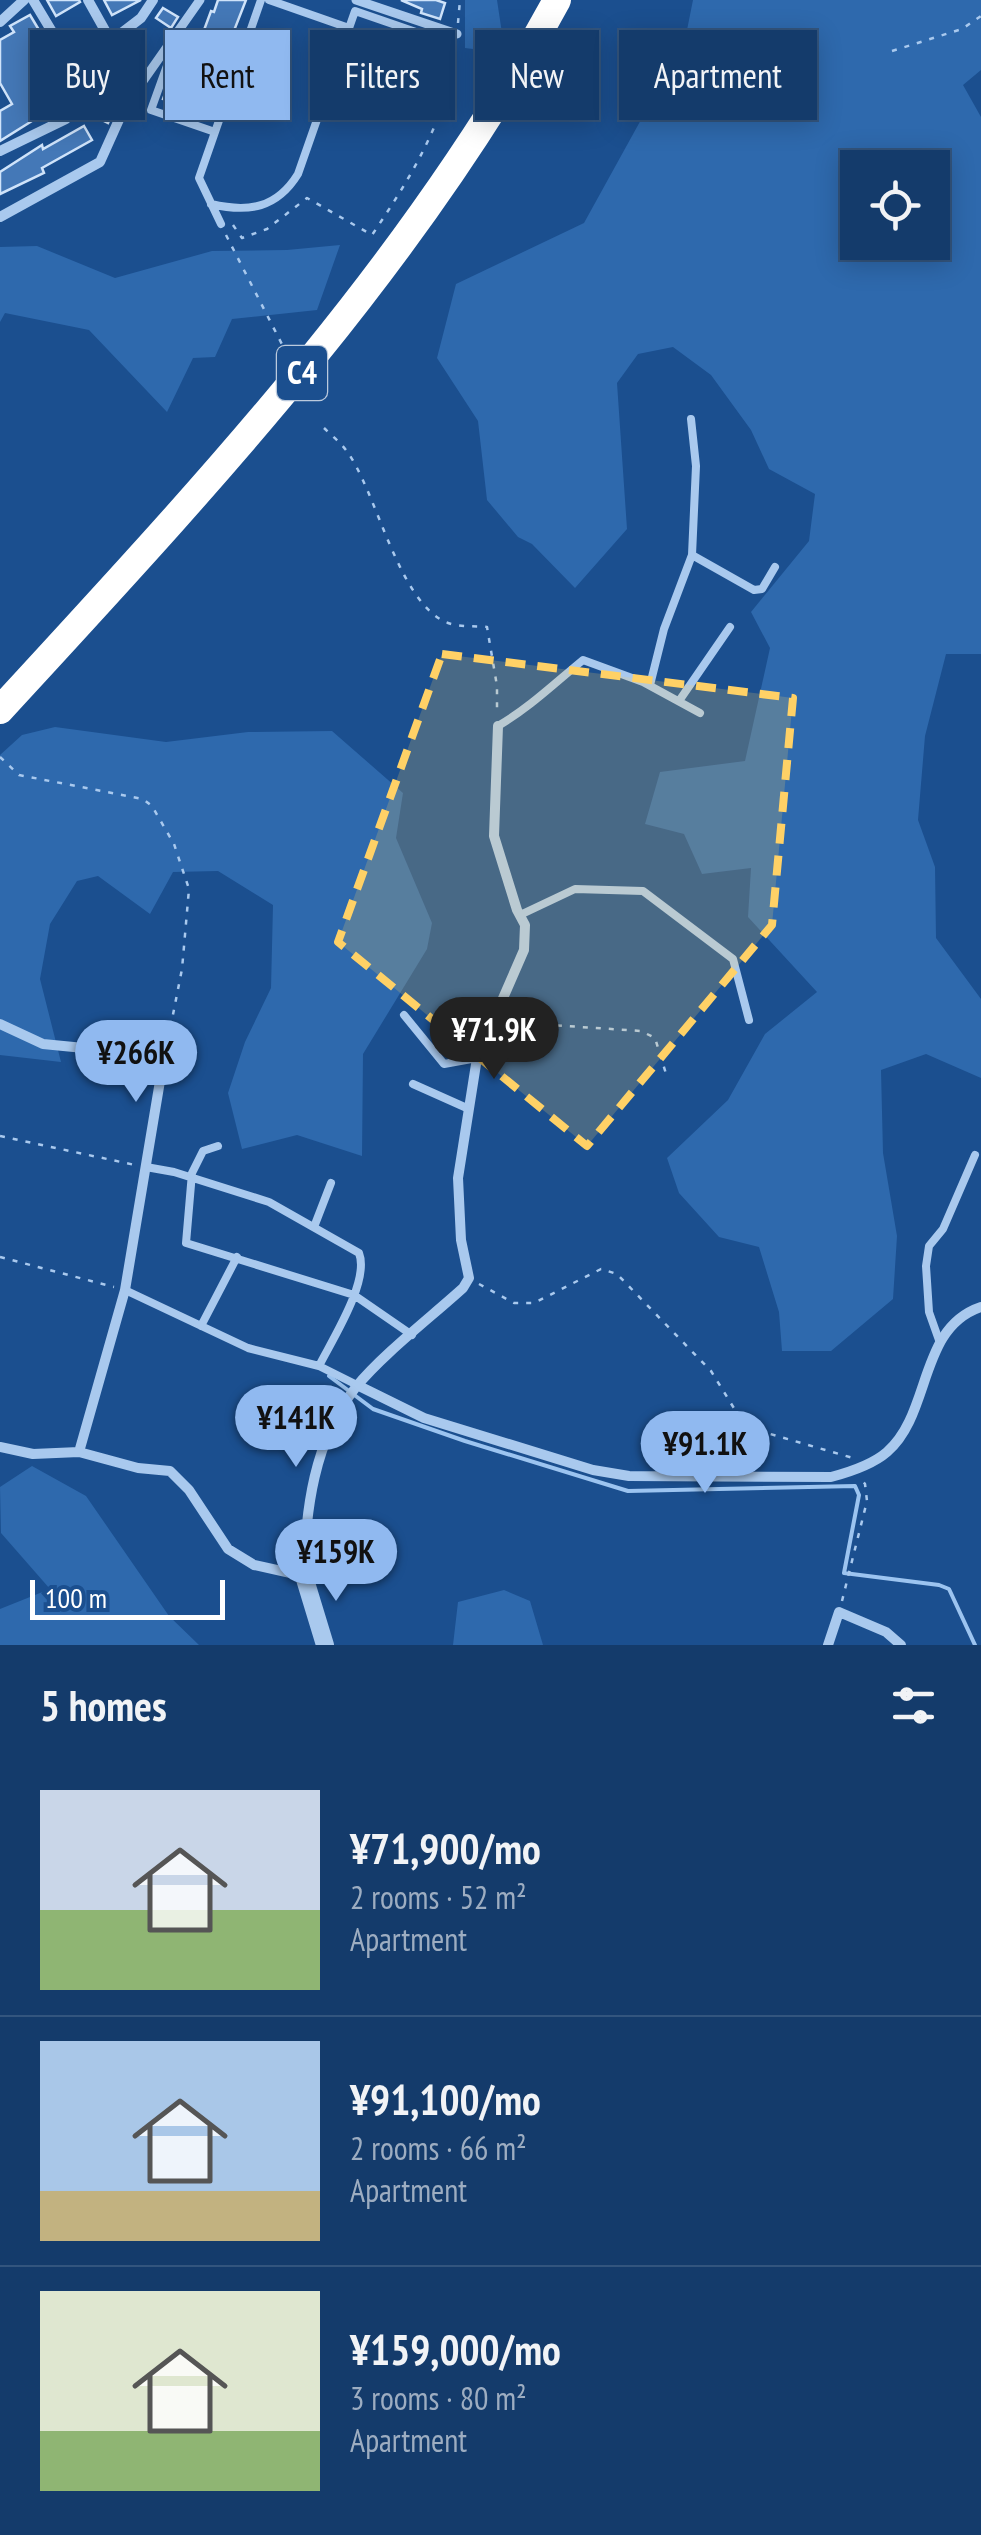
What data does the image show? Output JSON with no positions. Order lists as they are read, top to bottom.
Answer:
{
  "streets": {
    "highway": ["C4"]
  },
  "scale_bar": "100 m",
  "page": {
    "chip": [
      "Buy",
      "Rent",
      "Filters",
      "New",
      "Apartment"
    ],
    "price": [
      "¥71.9K",
      "¥266K",
      "¥141K",
      "¥91.1K",
      "¥159K"
    ],
    "scale": "100 m",
    "heading": "5 homes",
    "list": [
      {
        "name": "¥71,900/mo",
        "note": "2 rooms · 52 m² · Apartment"
      },
      {
        "name": "¥91,100/mo",
        "note": "2 rooms · 66 m² · Apartment"
      },
      {
        "name": "¥159,000/mo",
        "note": "3 rooms · 80 m² · Apartment"
      }
    ]
  }
}
